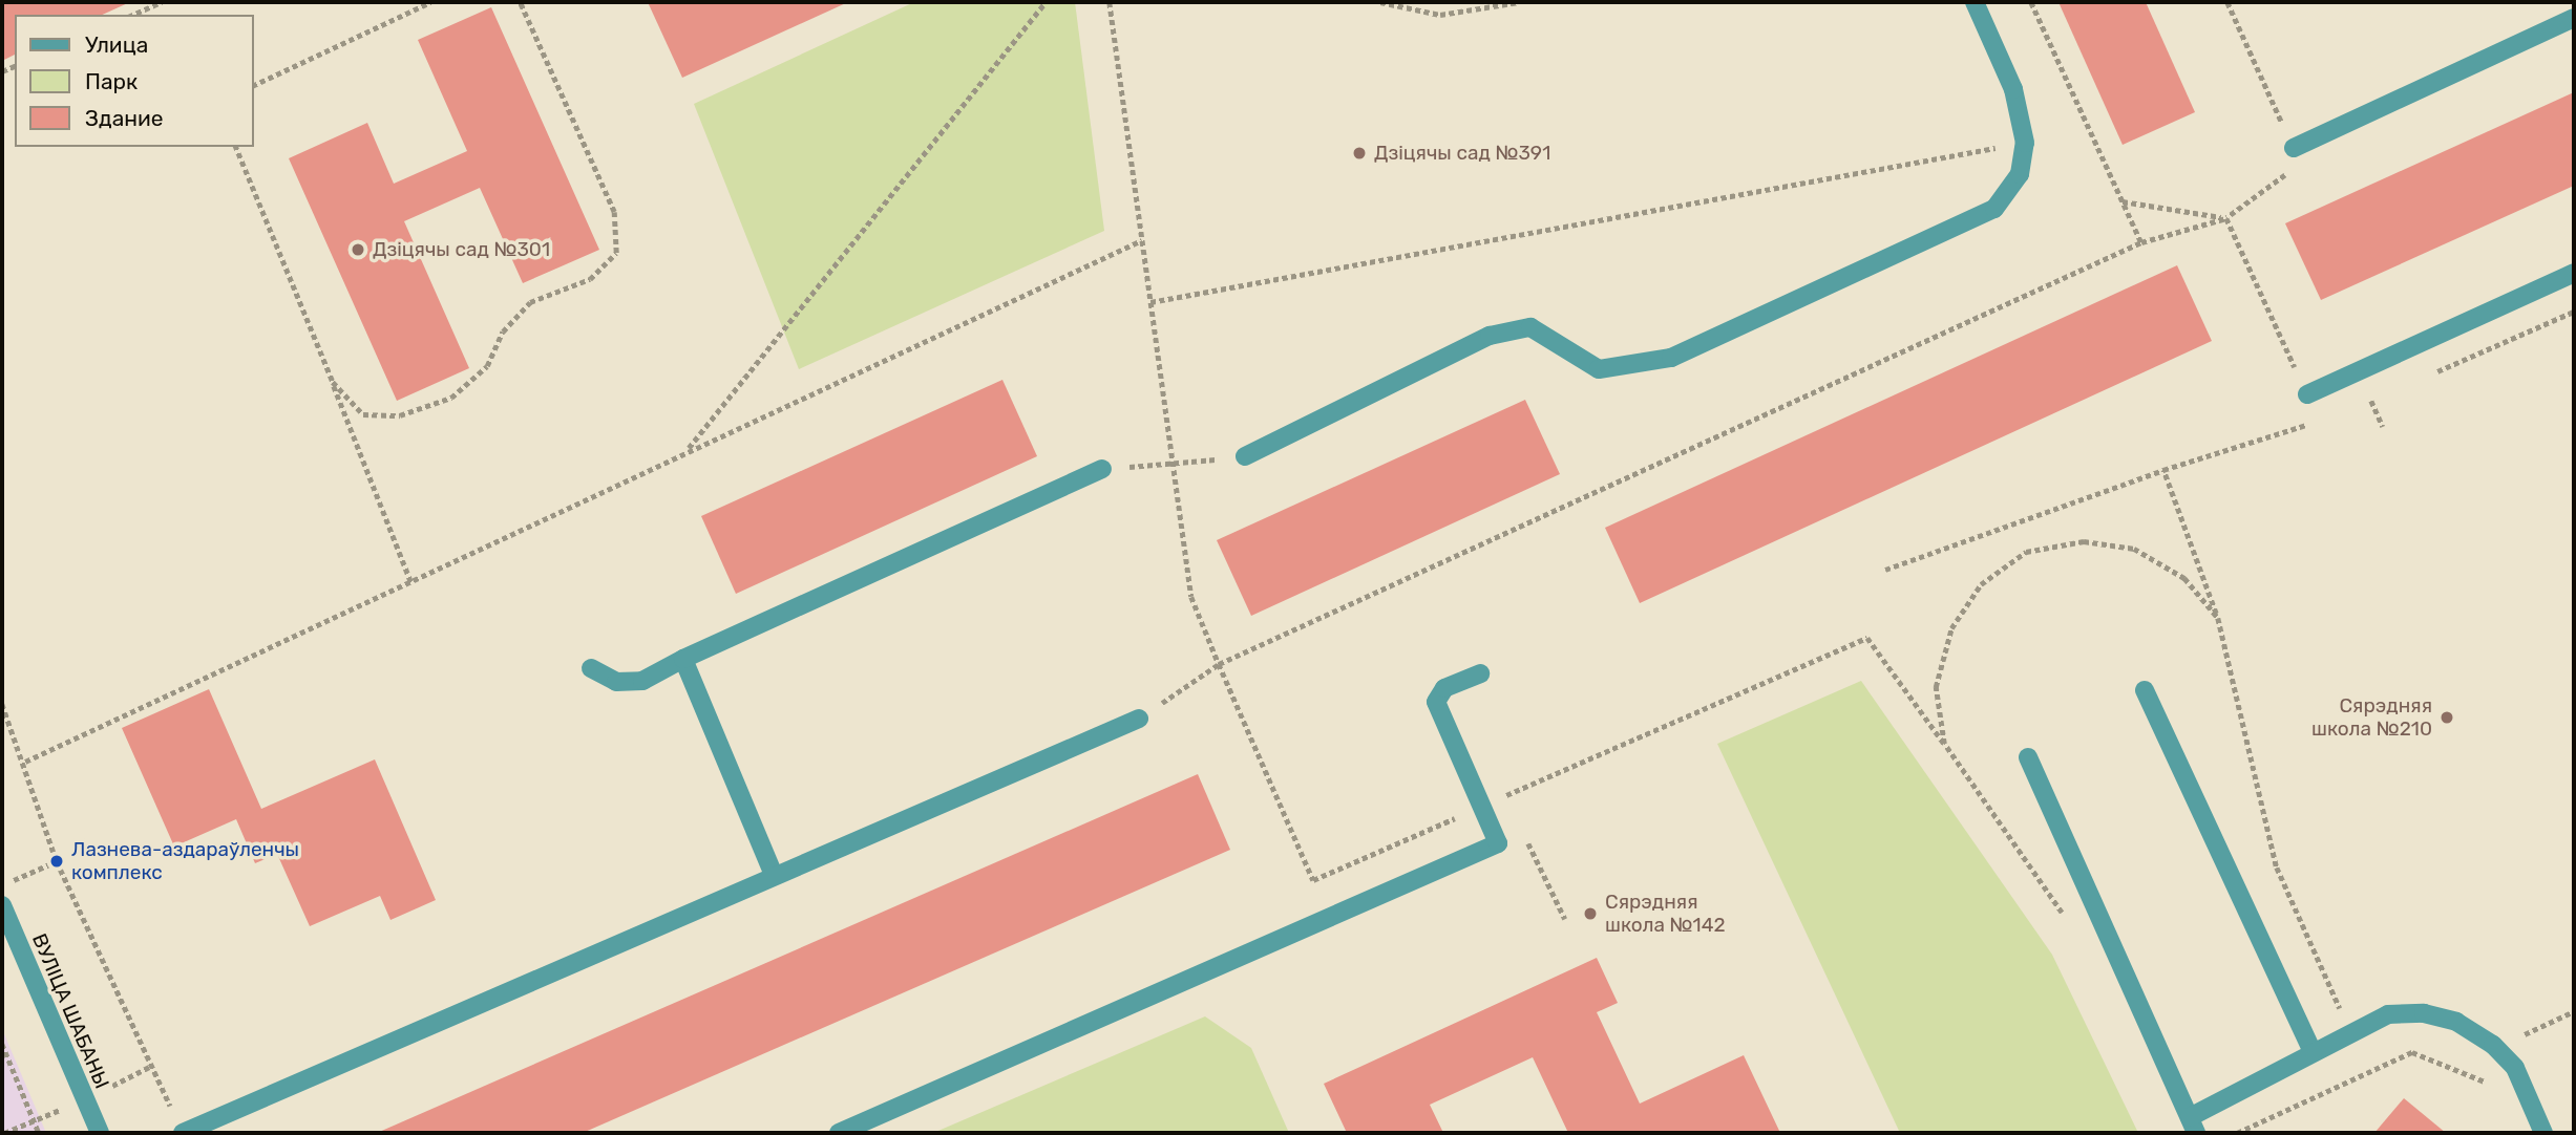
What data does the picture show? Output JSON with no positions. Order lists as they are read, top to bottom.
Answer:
{
  "streets": {
    "street": ["ВУЛІЦА ШАБАНЫ"]
  },
  "places": [
    "Дзіцячы сад №391",
    "Дзіцячы сад №301",
    "Сярэдняя школа №210",
    "Лазнева-аздараўленчы комплекс",
    "Сярэдняя школа №142"
  ],
  "legend": ["Улица", "Парк", "Здание"]
}
